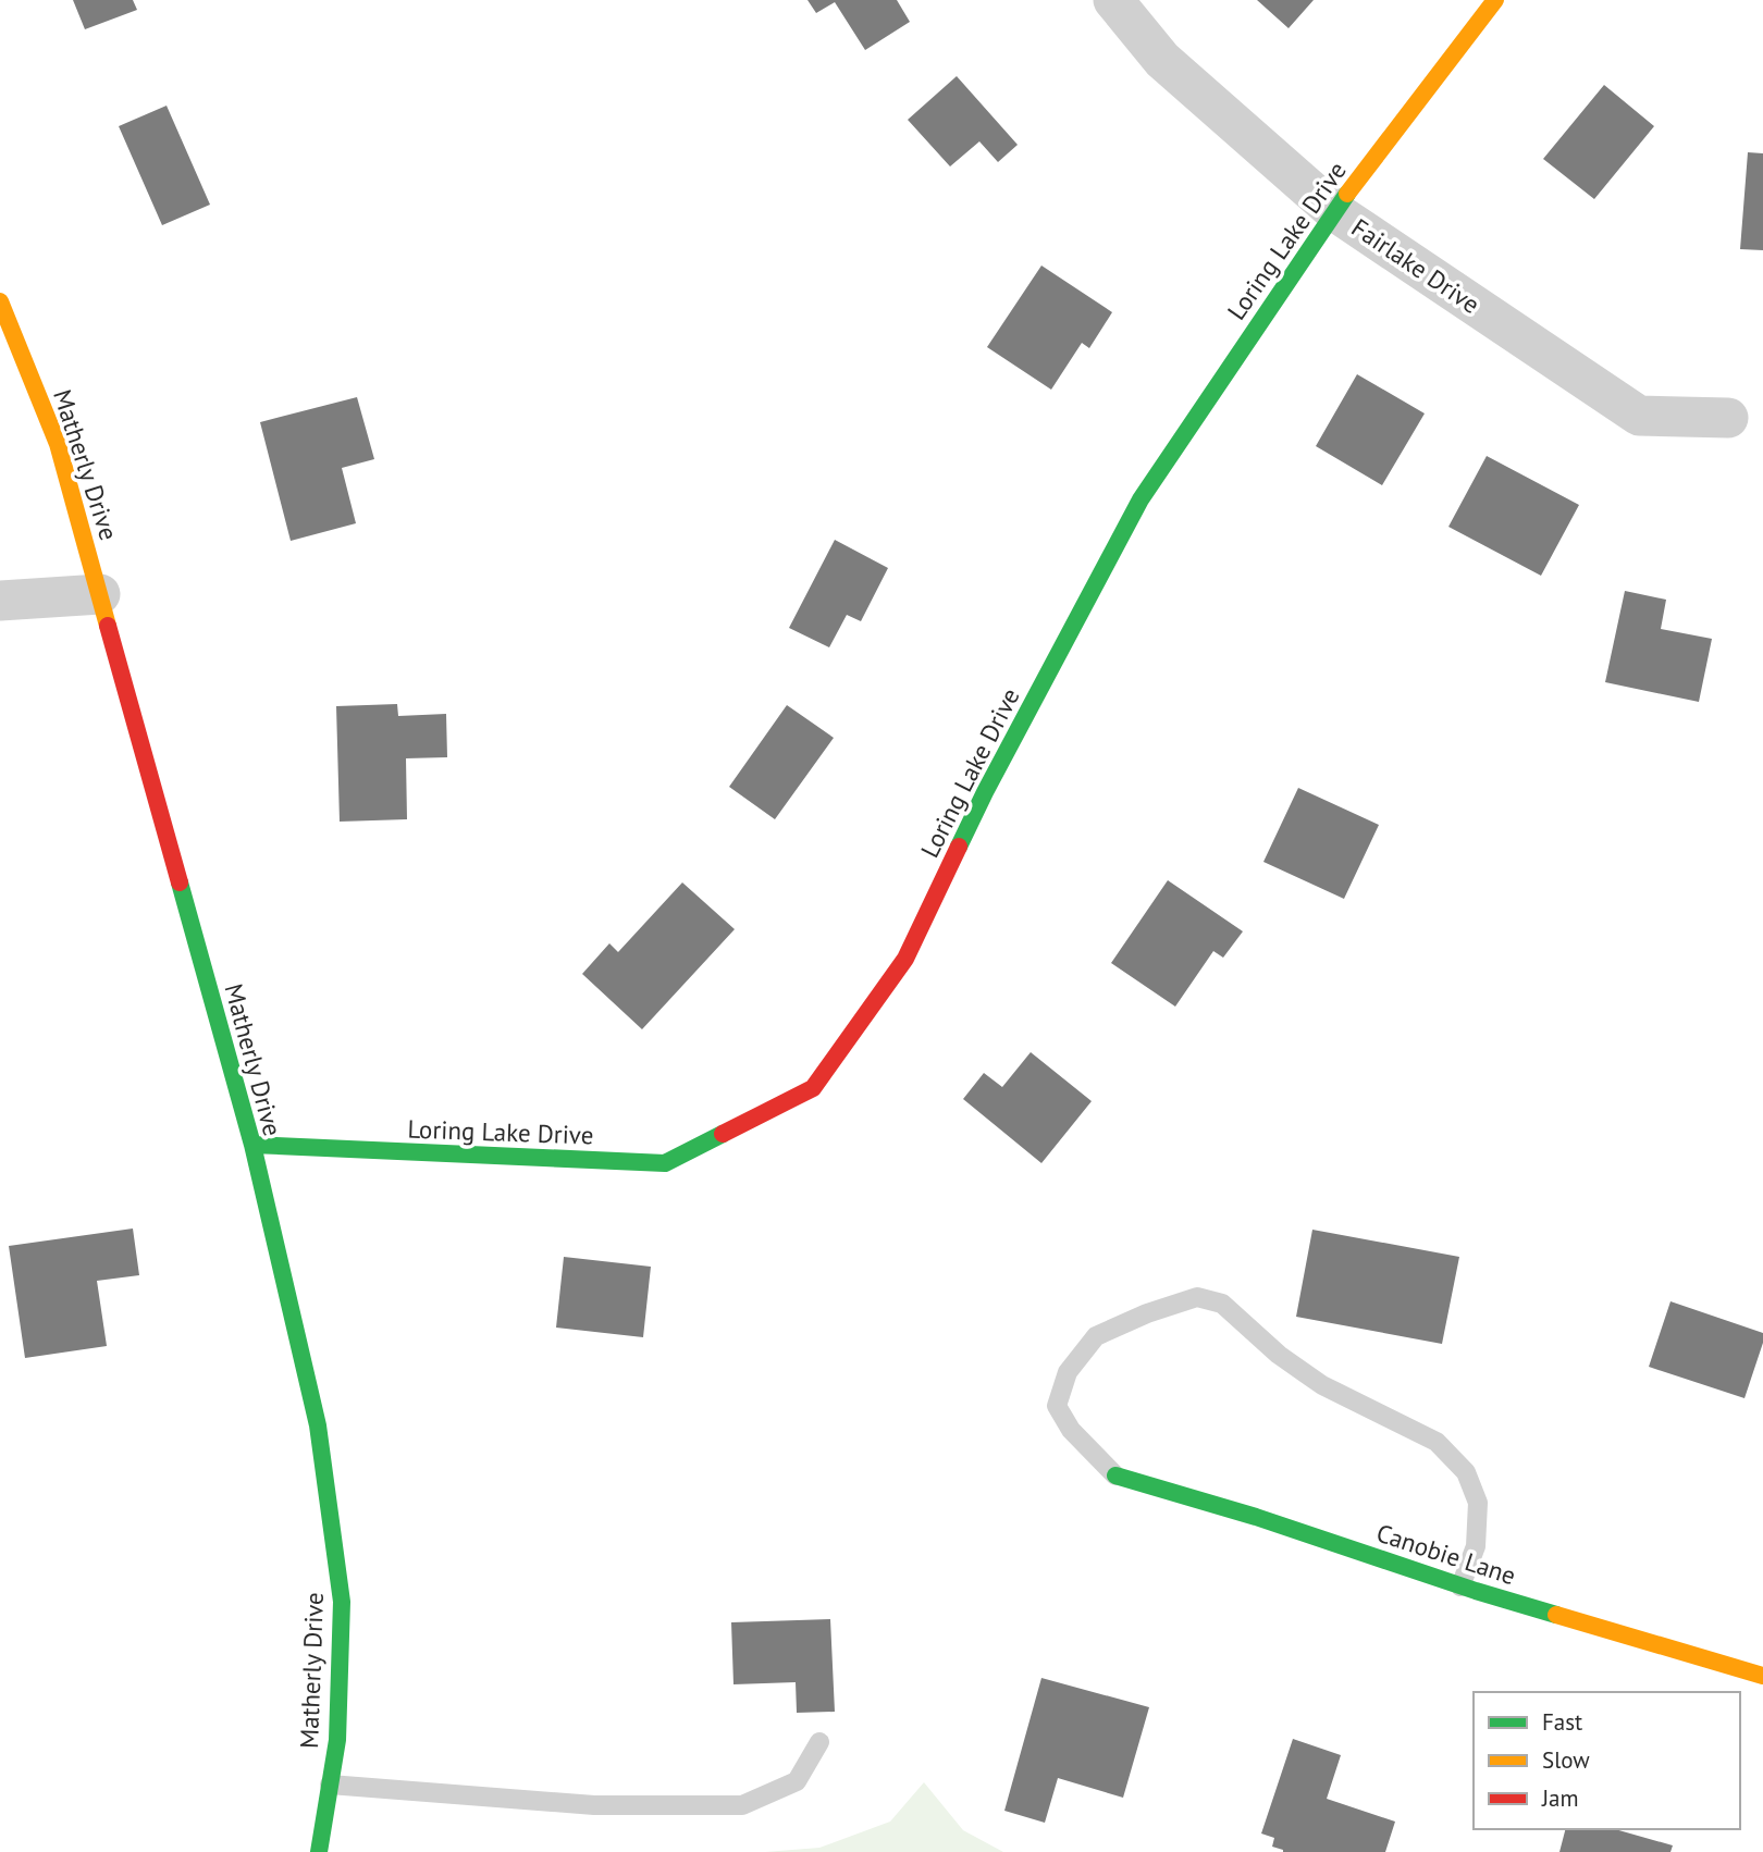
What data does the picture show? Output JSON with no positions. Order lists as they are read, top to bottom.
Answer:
{
  "streets": {
    "street": [
      "Loring Lake Drive",
      "Fairlake Drive",
      "Matherly Drive",
      "Canobie Lane"
    ]
  },
  "crossings": [
    ["Loring Lake Drive", "Fairlake Drive"],
    ["Loring Lake Drive", "Matherly Drive"]
  ],
  "legend": ["Fast", "Slow", "Jam"]
}
